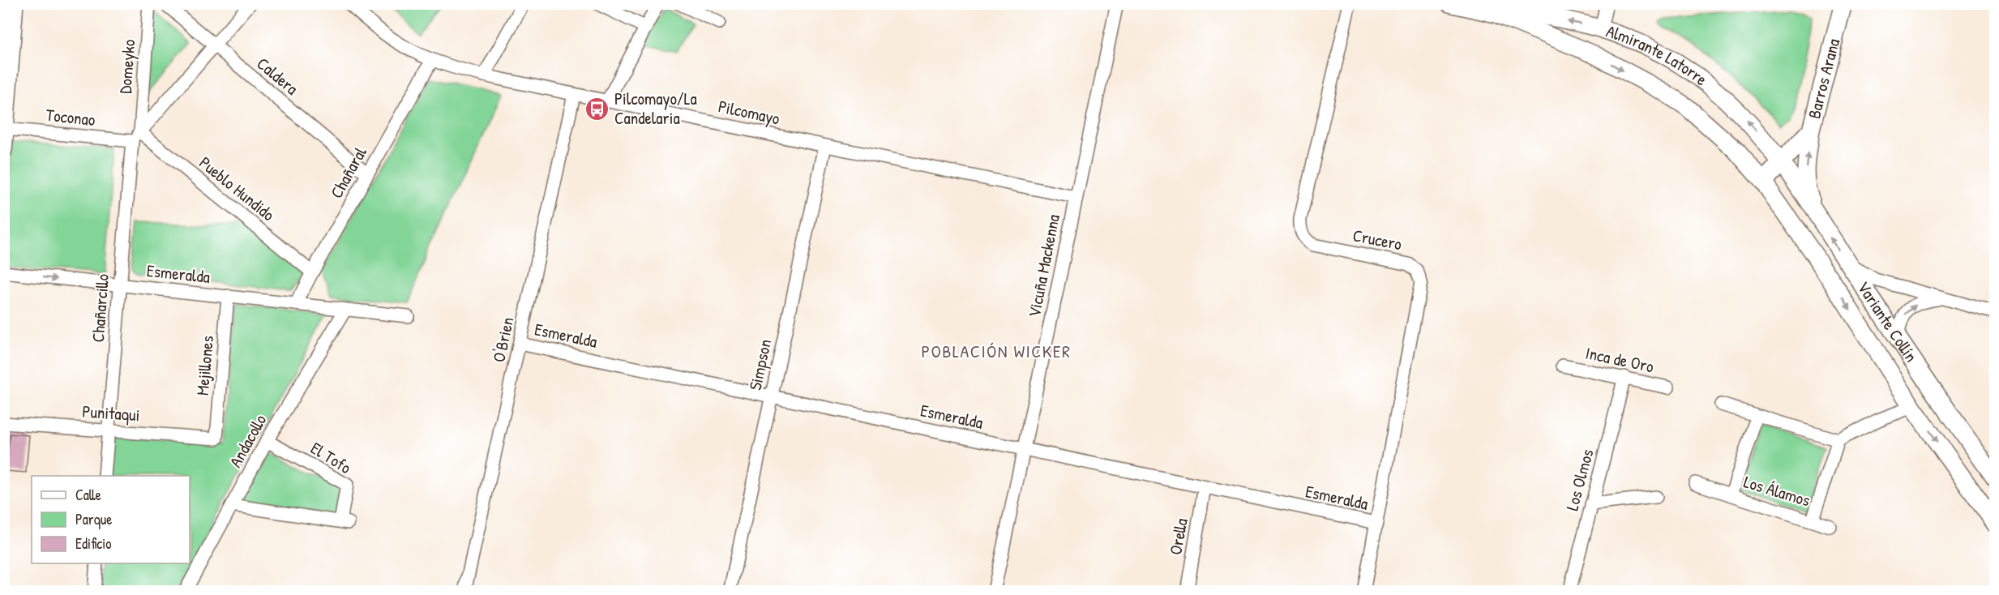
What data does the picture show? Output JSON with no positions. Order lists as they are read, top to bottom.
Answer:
{
  "streets": {
    "main road": ["Almirante Latorre", "Barros Arana", "Variante Collín"],
    "street": [
      "Domeyko",
      "Caldera",
      "Pilcomayo",
      "Toconao",
      "Chañaral",
      "Pueblo Hundido",
      "Crucero",
      "Vicuña Mackenna",
      "Esmeralda",
      "Chañarcillo",
      "O'Brien",
      "Inca de Oro",
      "Simpson",
      "Mejillones",
      "Punitaqui",
      "Andacollo",
      "El Tofo",
      "Los Olmos",
      "Los Álamos",
      "Orella"
    ]
  },
  "crossings": [
    ["Almirante Latorre", "Barros Arana"],
    ["Almirante Latorre", "Variante Collín"],
    ["Domeyko", "Toconao"],
    ["Domeyko", "Pueblo Hundido"],
    ["Domeyko", "Chañarcillo"],
    ["Caldera", "Chañaral"],
    ["Barros Arana", "Variante Collín"],
    ["Pilcomayo", "Chañaral"],
    ["Pilcomayo", "Vicuña Mackenna"],
    ["Pilcomayo", "O'Brien"],
    ["Pilcomayo", "Simpson"],
    ["Toconao", "Pueblo Hundido"],
    ["Toconao", "Chañarcillo"],
    ["Chañaral", "Pueblo Hundido"],
    ["Chañaral", "Esmeralda"],
    ["Pueblo Hundido", "Chañarcillo"],
    ["Crucero", "Esmeralda"],
    ["Vicuña Mackenna", "Esmeralda"],
    ["Esmeralda", "Chañarcillo"],
    ["Esmeralda", "O'Brien"],
    ["Esmeralda", "Simpson"],
    ["Esmeralda", "Mejillones"],
    ["Esmeralda", "Andacollo"],
    ["Esmeralda", "Orella"],
    ["Chañarcillo", "Punitaqui"],
    ["Inca de Oro", "Los Olmos"],
    ["Mejillones", "Punitaqui"],
    ["Andacollo", "El Tofo"]
  ],
  "districts": ["POBLACIÓN WICKER"],
  "places": {
    "bus stop": ["Pilcomayo/La Candelaria"]
  },
  "legend": ["Calle", "Parque", "Edificio"]
}
